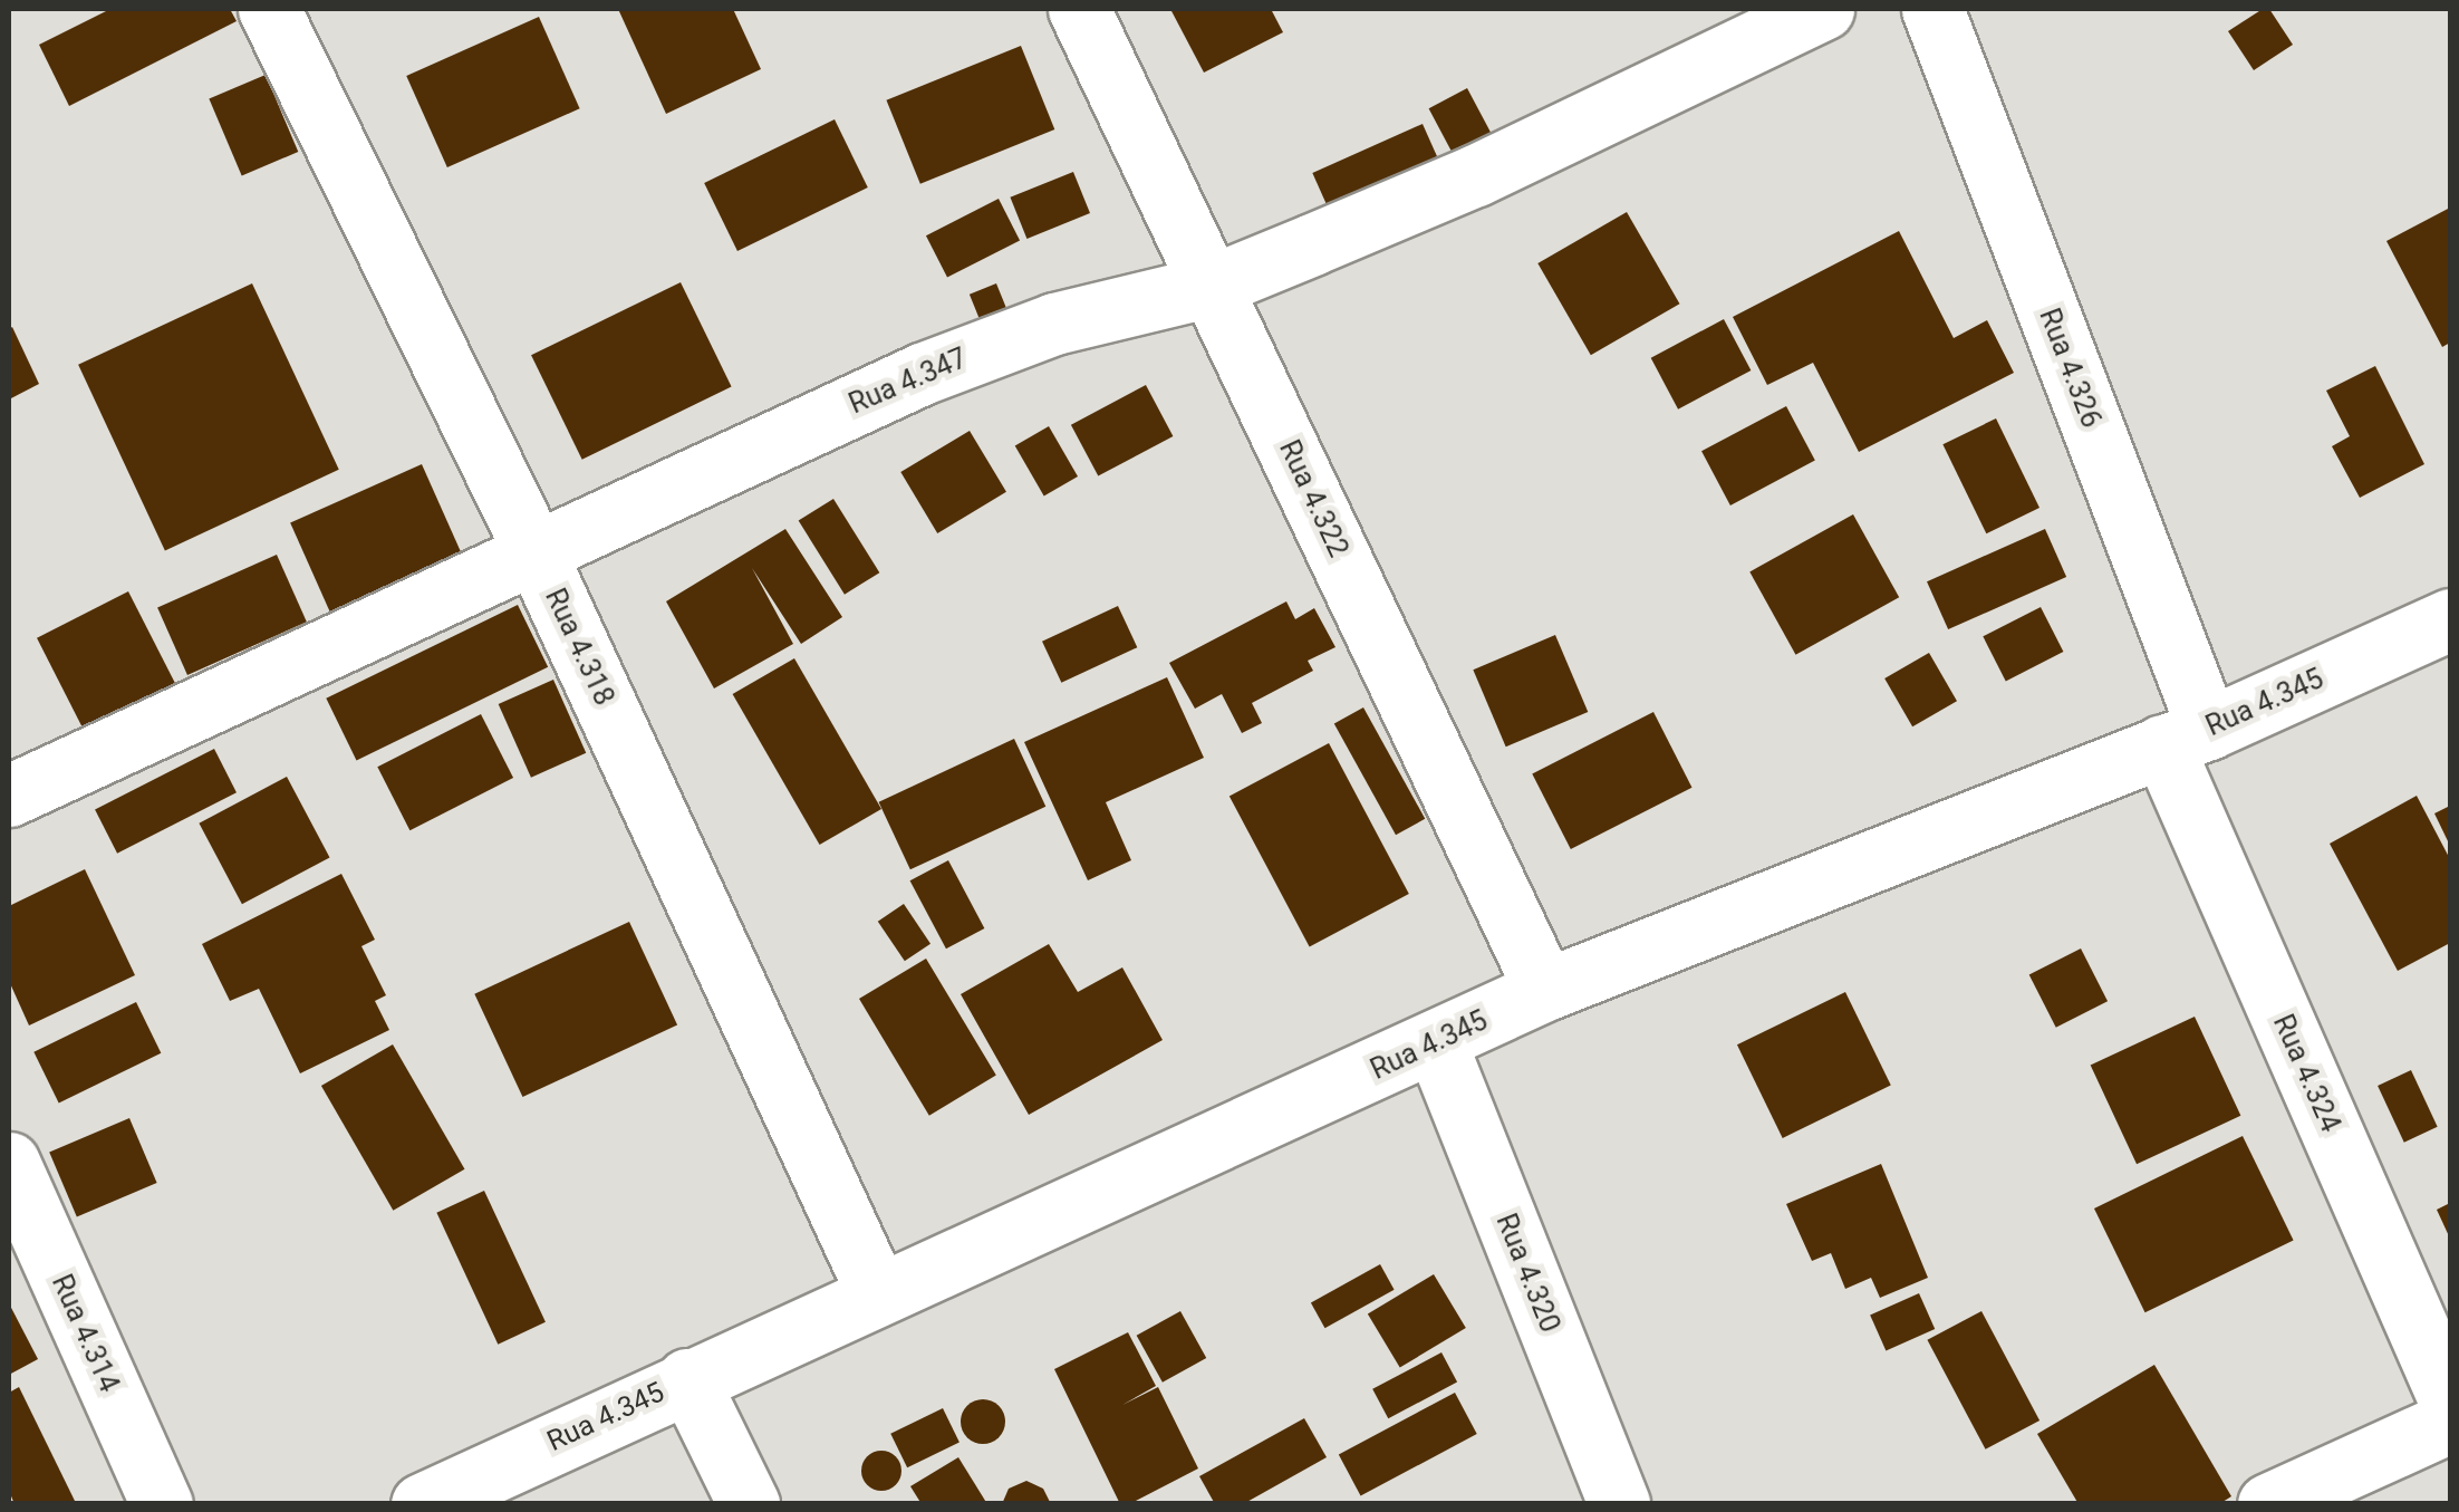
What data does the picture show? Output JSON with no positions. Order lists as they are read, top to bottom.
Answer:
{
  "streets": {
    "street": [
      "Rua 4.326",
      "Rua 4.347",
      "Rua 4.322",
      "Rua 4.318",
      "Rua 4.345",
      "Rua 4.324",
      "Rua 4.320",
      "Rua 4.314"
    ]
  },
  "crossings": [
    ["Rua 4.326", "Rua 4.345"],
    ["Rua 4.326", "Rua 4.324"],
    ["Rua 4.347", "Rua 4.322"],
    ["Rua 4.347", "Rua 4.318"],
    ["Rua 4.322", "Rua 4.345"],
    ["Rua 4.318", "Rua 4.345"],
    ["Rua 4.345", "Rua 4.324"],
    ["Rua 4.345", "Rua 4.320"]
  ]
}
